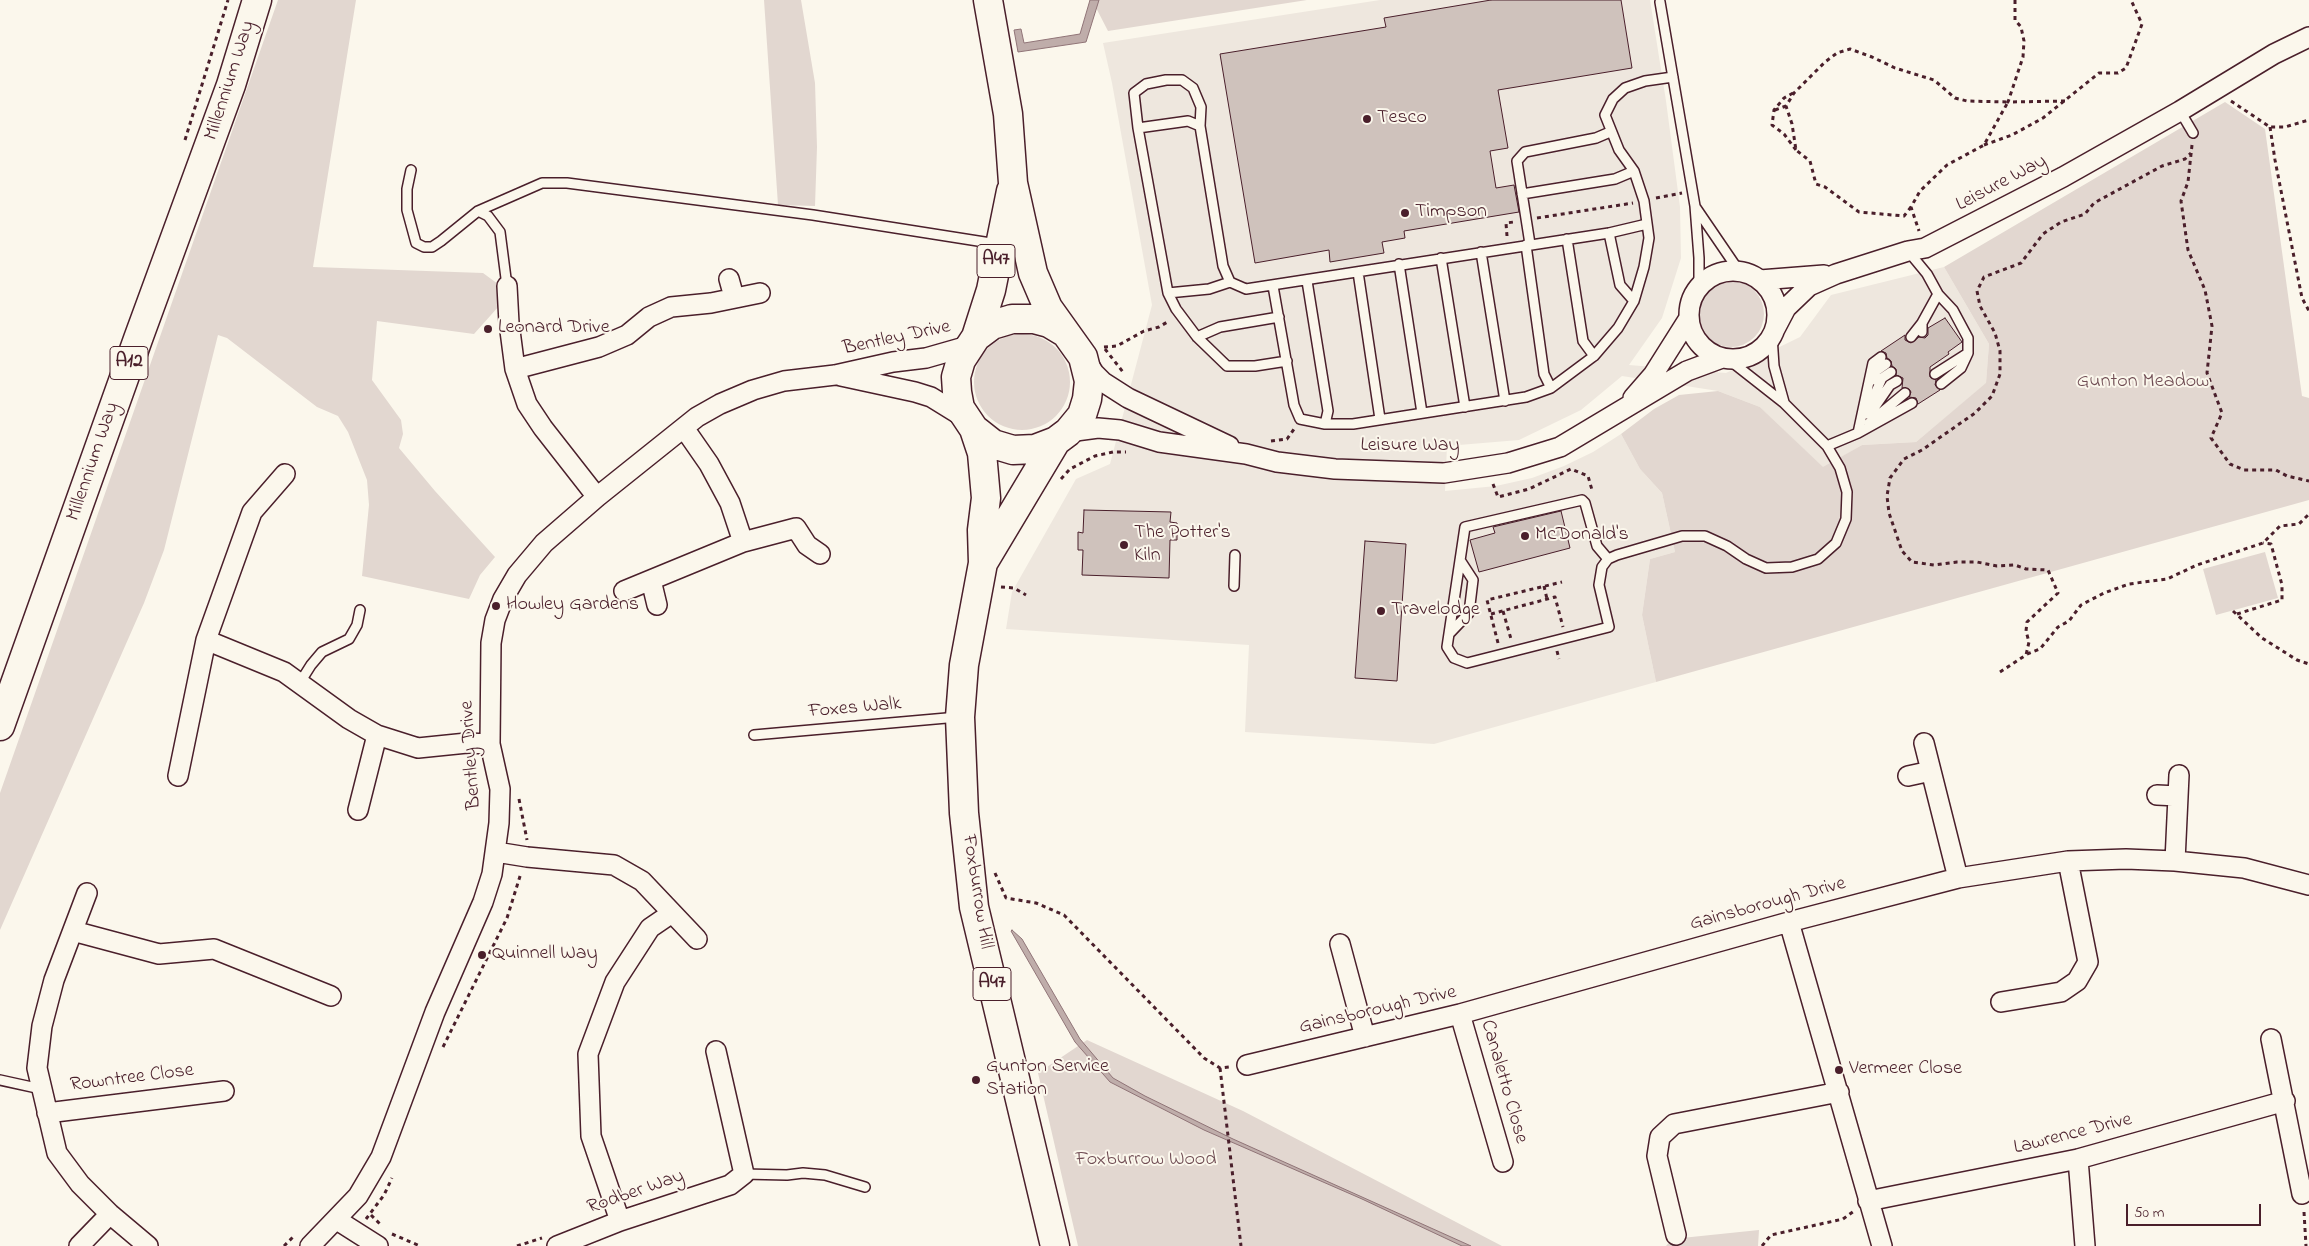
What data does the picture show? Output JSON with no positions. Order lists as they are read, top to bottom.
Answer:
{
  "streets": {
    "highway": [
      "Millennium Way",
      "A47",
      "A12",
      "Foxburrow Hill"
    ],
    "street": [
      "Leisure Way",
      "Bentley Drive",
      "Gainsborough Drive",
      "Rowntree Close",
      "Canaletto Close",
      "Lawrence Drive",
      "Rodber Way"
    ],
    "lane": ["Foxes Walk"]
  },
  "crossings": [
    ["Leisure Way", "A47"],
    ["Leisure Way", "Bentley Drive"],
    ["Leisure Way", "Foxburrow Hill"],
    ["A47", "Bentley Drive"],
    ["A47", "Foxburrow Hill"],
    ["Bentley Drive", "Foxburrow Hill"],
    ["Foxes Walk", "Foxburrow Hill"],
    ["Gainsborough Drive", "Canaletto Close"]
  ],
  "parks": ["Gunton Meadow", "Foxburrow Wood"],
  "places": [
    "Tesco",
    "Timpson",
    "Leonard Drive",
    "McDonald's",
    "The Potter's Kiln",
    "Howley Gardens",
    "Travelodge",
    "Quinnell Way",
    "Vermeer Close",
    "Gunton Service Station"
  ],
  "scale_bar": "50 m"
}
